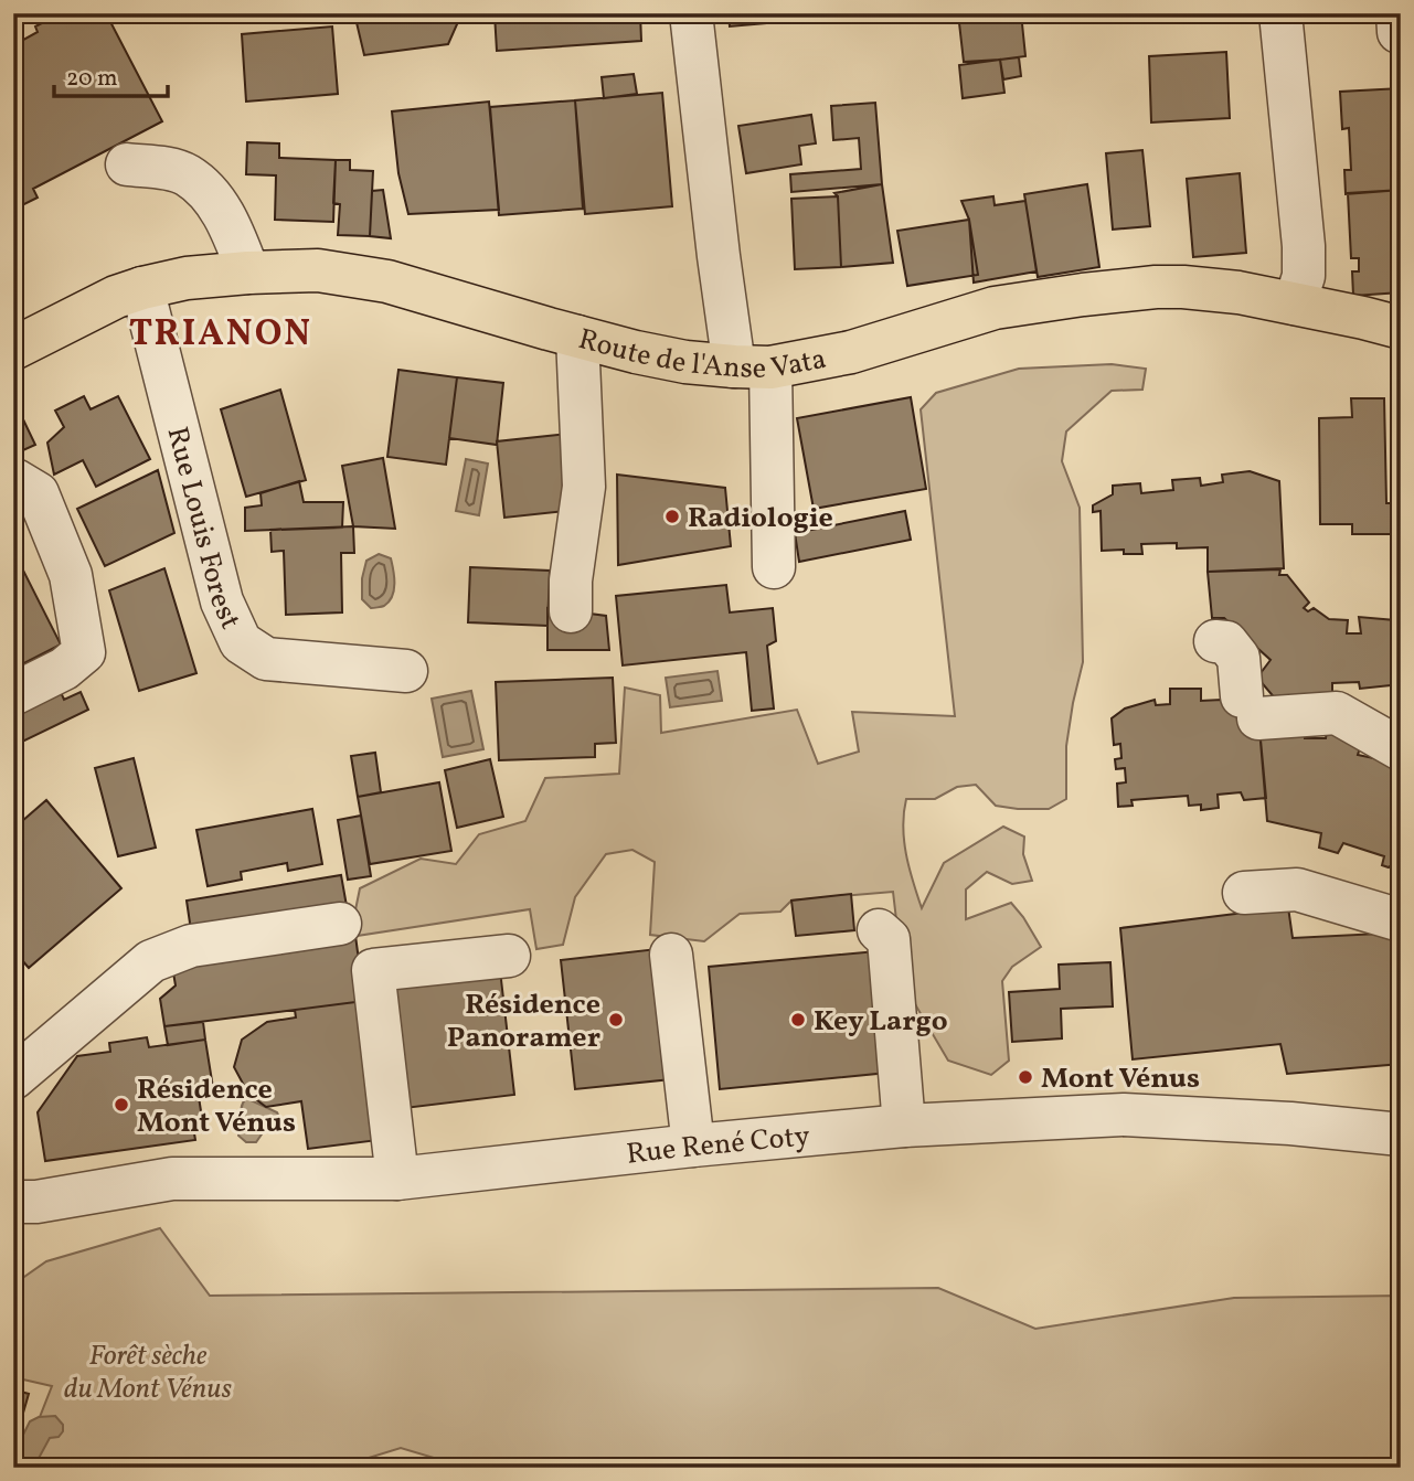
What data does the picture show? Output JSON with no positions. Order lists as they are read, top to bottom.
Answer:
{
  "streets": {
    "main road": ["Route de l'Anse Vata"],
    "street": ["Rue Louis Forest", "Rue René Coty"]
  },
  "crossings": [
    ["Route de l'Anse Vata", "Rue Louis Forest"]
  ],
  "districts": ["TRIANON"],
  "parks": ["Forêt sèche du Mont Vénus"],
  "places": [
    "Radiologie",
    "Résidence Panoramer",
    "Key Largo",
    "Mont Vénus",
    "Résidence Mont Vénus"
  ],
  "scale_bar": "20 m"
}
